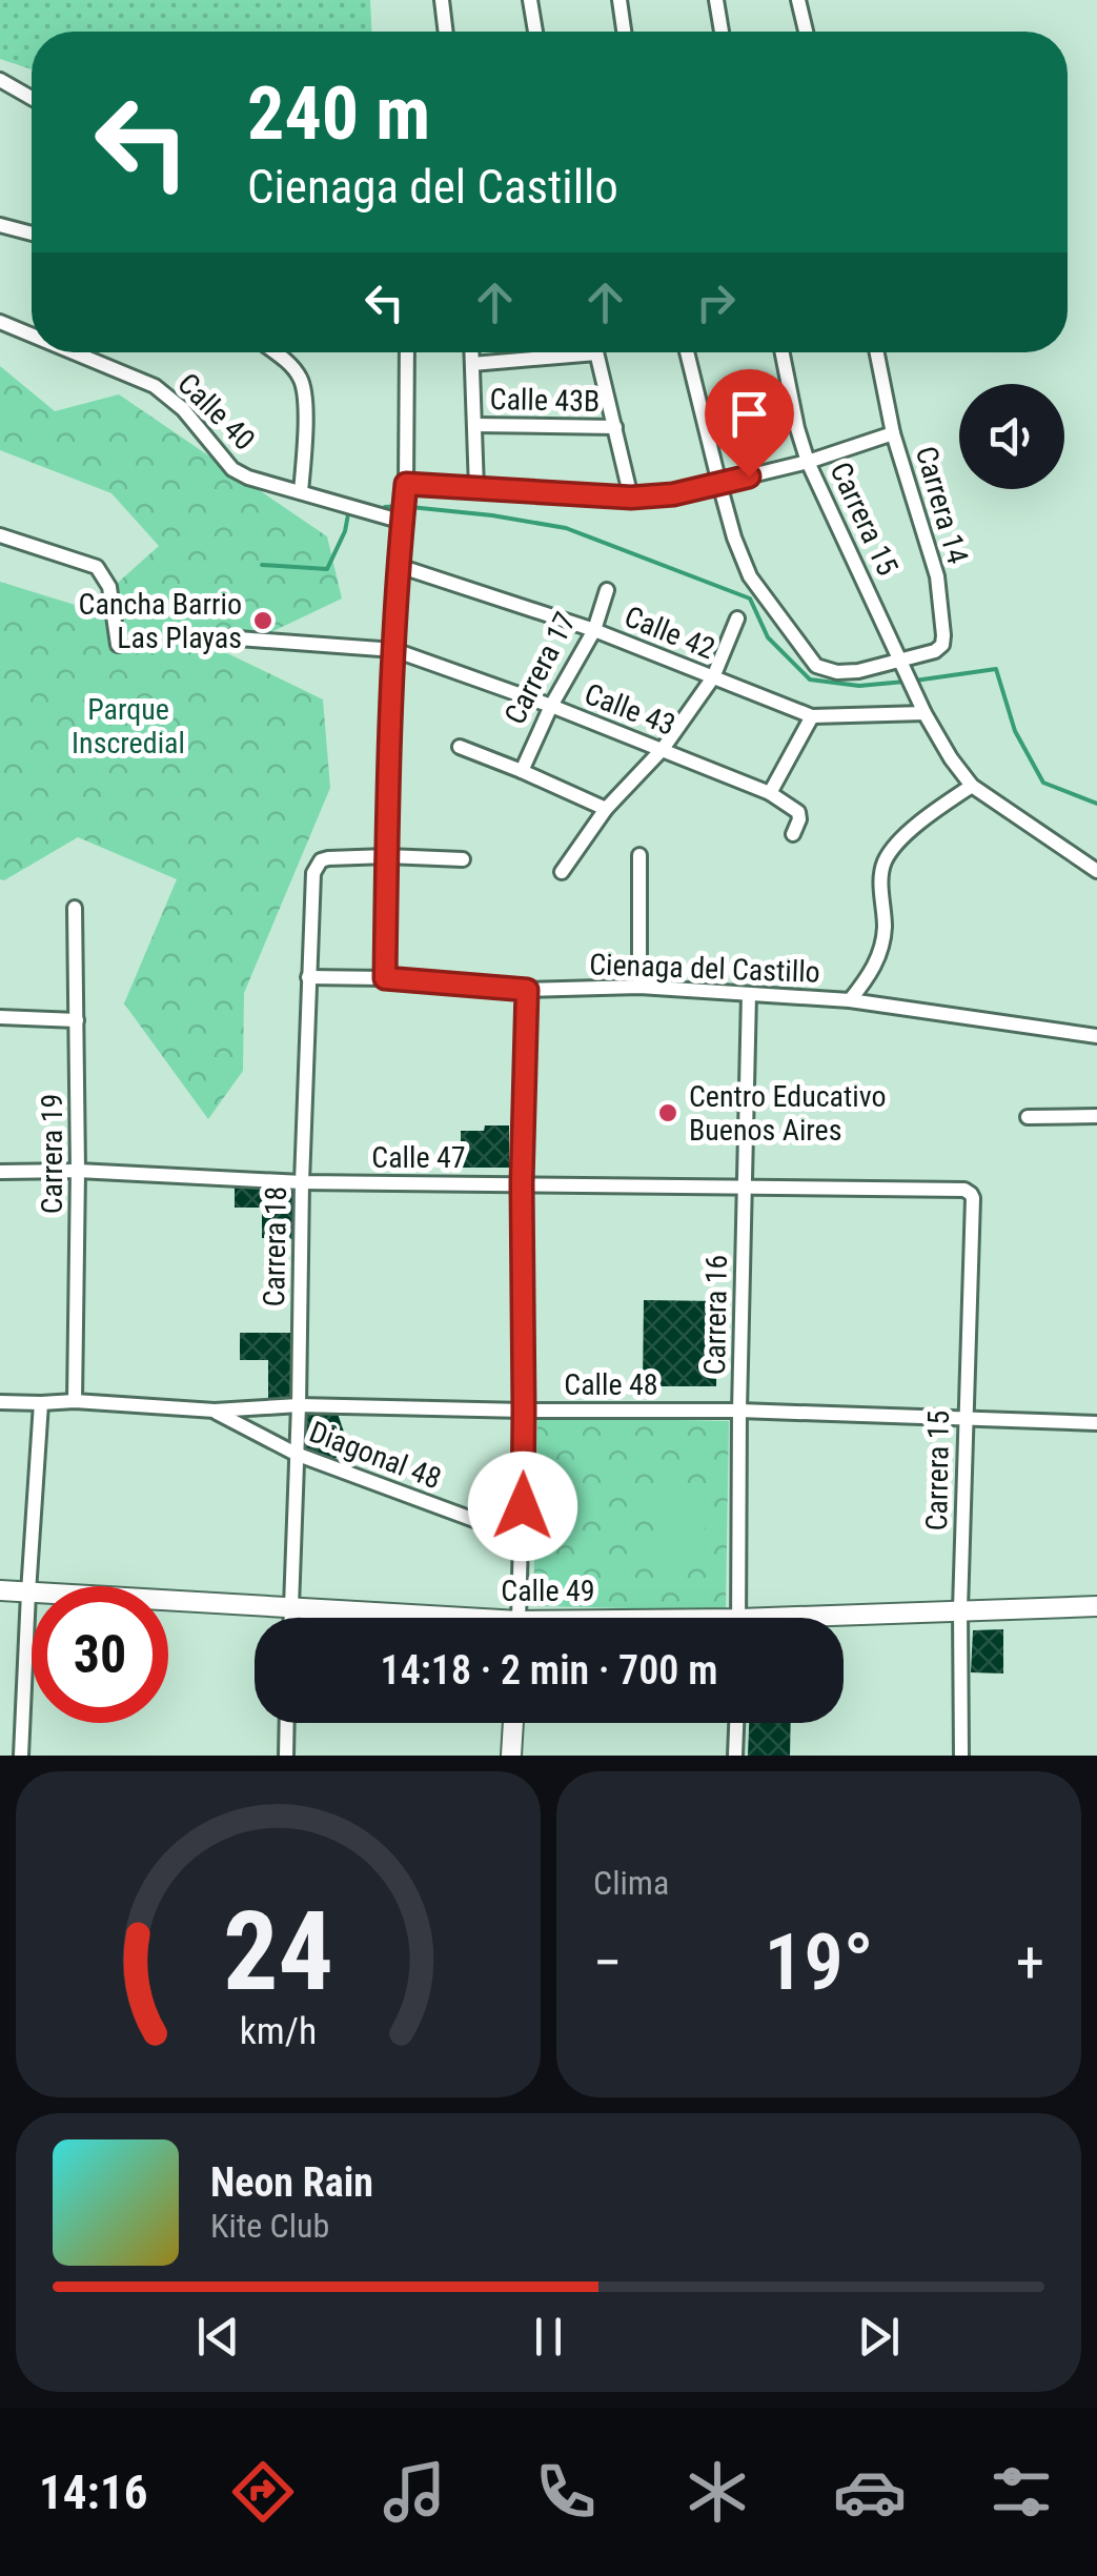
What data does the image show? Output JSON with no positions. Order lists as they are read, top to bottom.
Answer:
{
  "streets": {
    "street": [
      "Calle 43B",
      "Calle 40",
      "Carrera 14",
      "Carrera 15",
      "Calle 42",
      "Carrera 17",
      "Calle 43",
      "Cienaga del Castillo",
      "Carrera 19",
      "Calle 47",
      "Carrera 18",
      "Carrera 16",
      "Calle 48",
      "Diagonal 48",
      "Calle 49"
    ]
  },
  "crossings": [
    ["Carrera 14", "Carrera 15"],
    ["Carrera 15", "Calle 42"],
    ["Carrera 15", "Calle 47"],
    ["Carrera 15", "Calle 48"],
    ["Carrera 15", "Calle 49"],
    ["Calle 42", "Carrera 17"],
    ["Carrera 17", "Calle 43"],
    ["Cienaga del Castillo", "Carrera 18"],
    ["Cienaga del Castillo", "Carrera 16"],
    ["Carrera 19", "Calle 47"],
    ["Carrera 19", "Calle 48"],
    ["Calle 47", "Carrera 18"],
    ["Calle 47", "Carrera 16"],
    ["Carrera 18", "Calle 48"],
    ["Carrera 18", "Diagonal 48"],
    ["Carrera 18", "Calle 49"],
    ["Carrera 16", "Calle 48"],
    ["Calle 48", "Diagonal 48"]
  ],
  "parks": ["Parque Inscredial"],
  "places": ["Cancha Barrio Las Playas", "Centro Educativo Buenos Aires"],
  "page": {
    "turn": ["240 m", "Cienaga del Castillo"],
    "limit": "30",
    "trip": "14:18 · 2 min · 700 m",
    "tile": "Clima",
    "heat": ["−", "19°", "+"],
    "song": ["Neon Rain", "Kite Club"],
    "tabs": "14:16",
    "gauge": ["24", "km/h"]
  }
}
